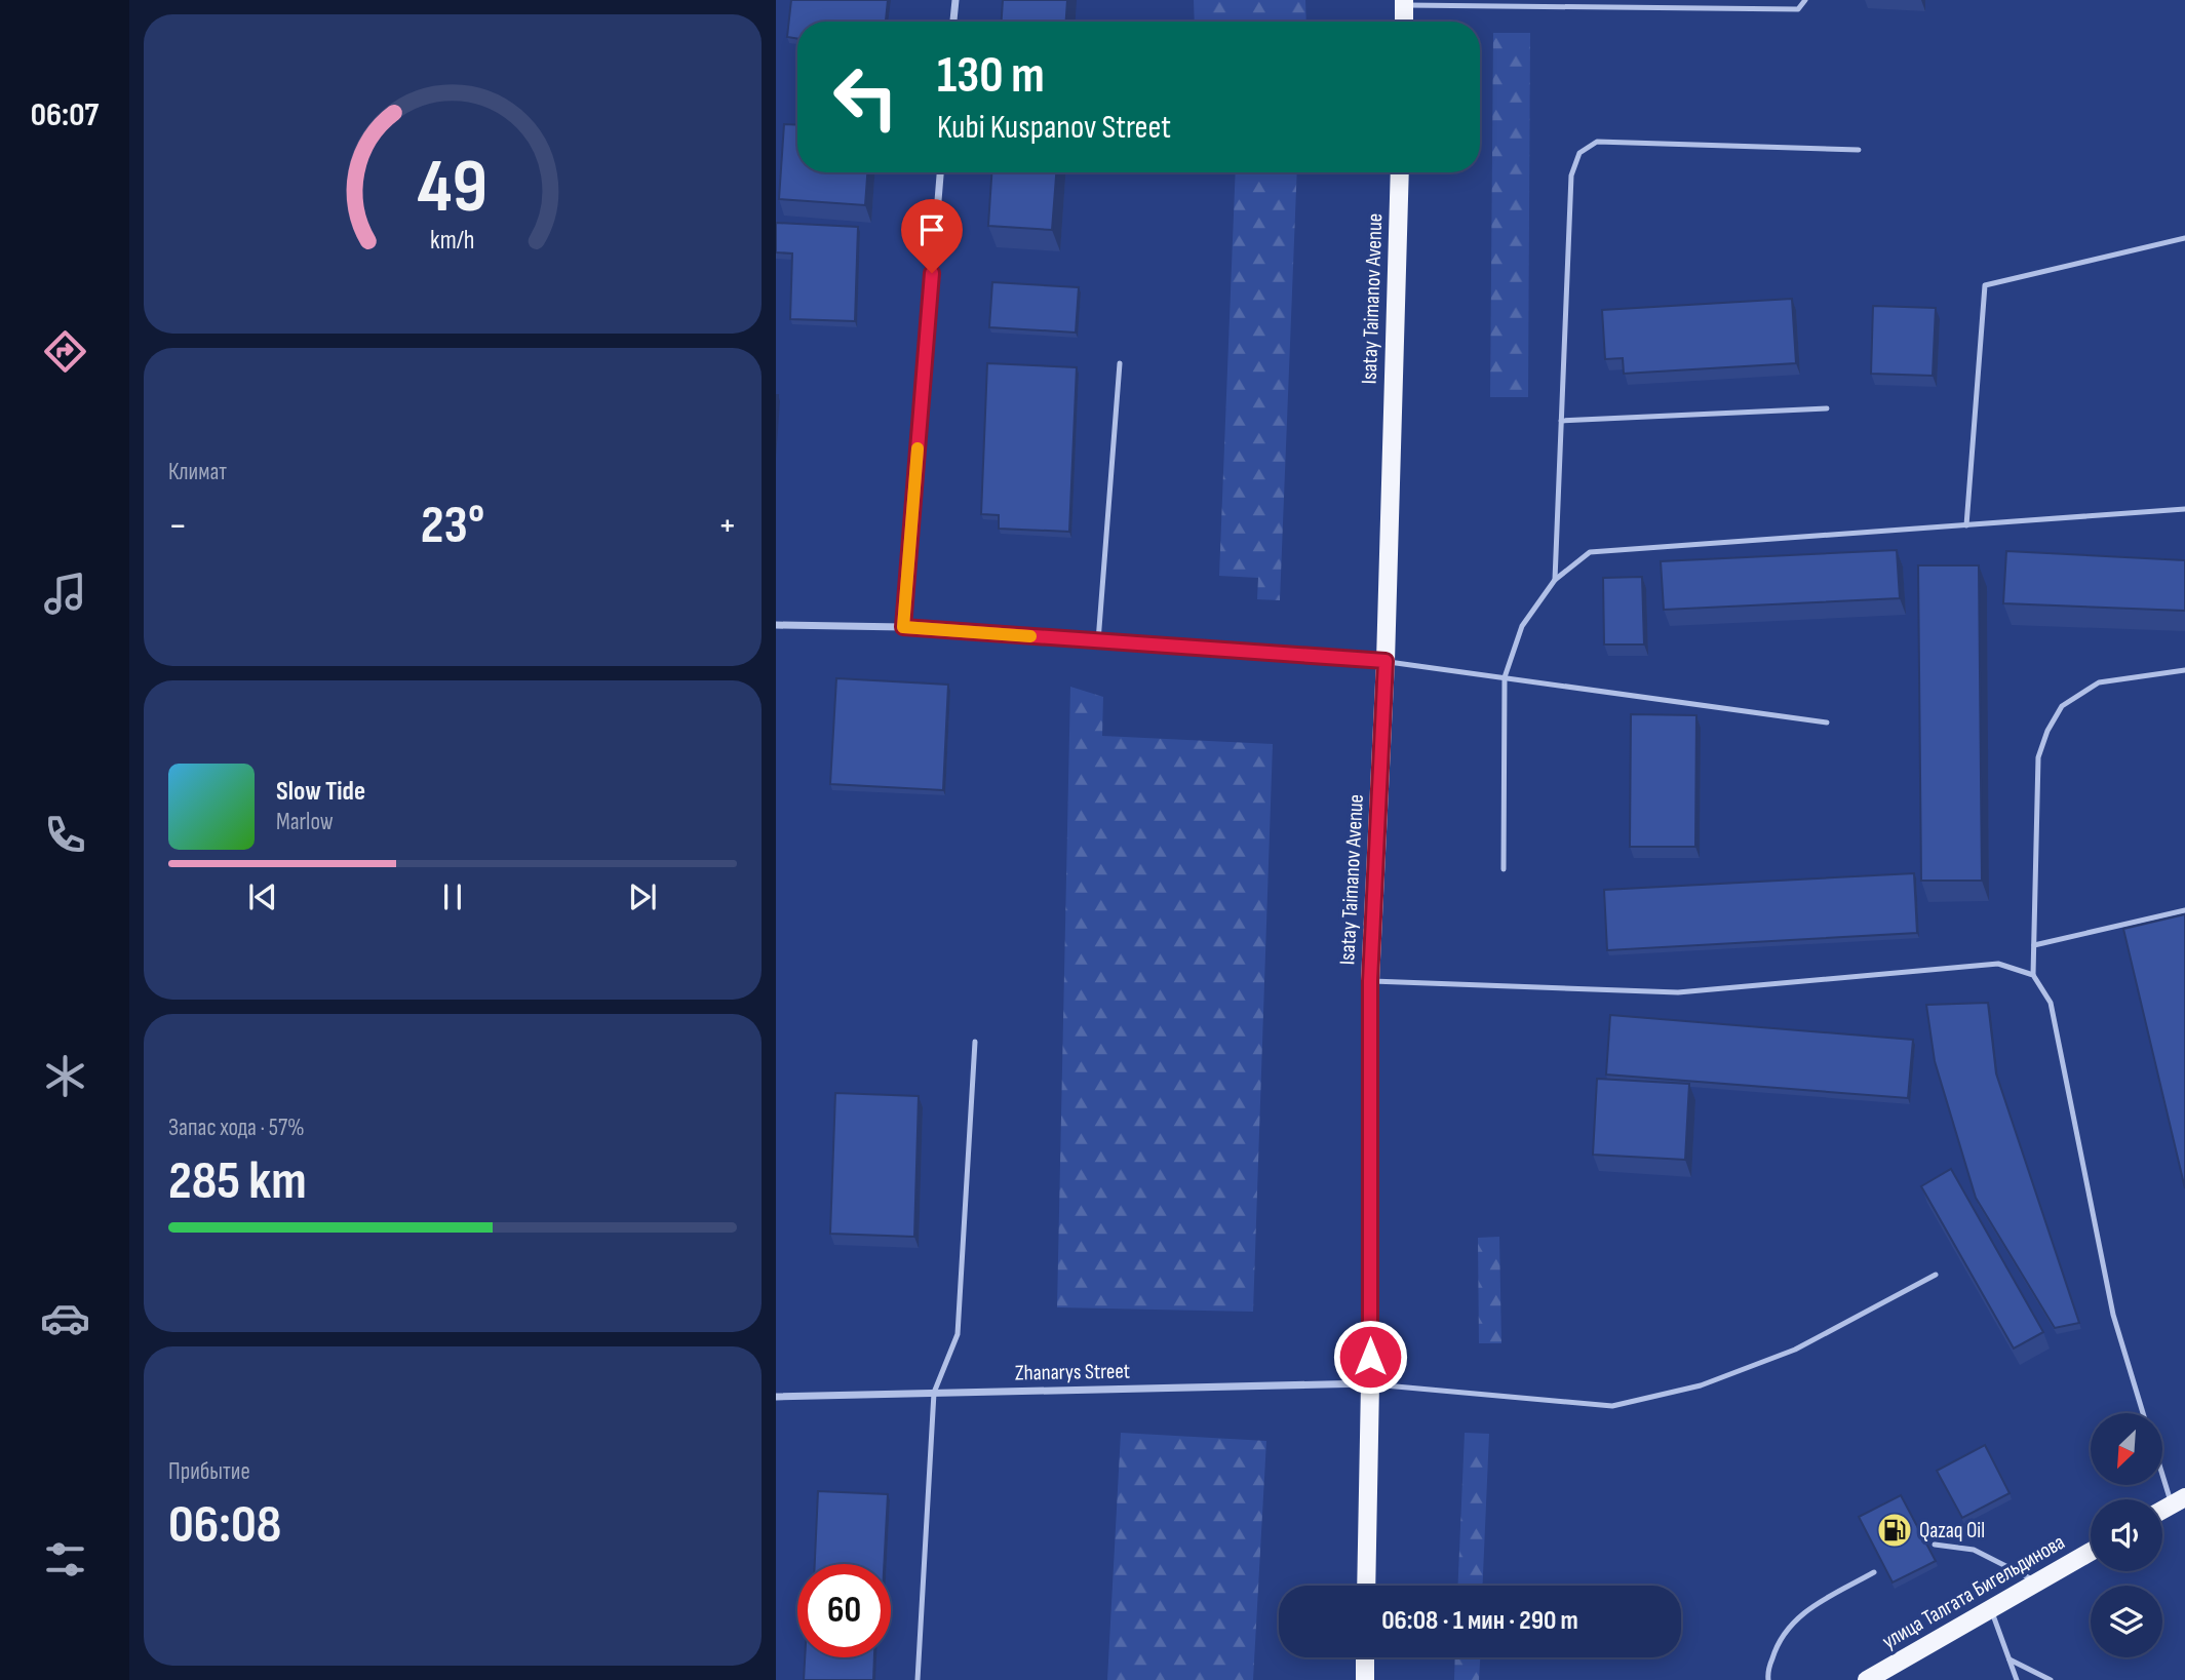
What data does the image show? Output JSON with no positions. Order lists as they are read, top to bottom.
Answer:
{
  "streets": {
    "main road": ["Isatay Taimanov Avenue", "улица Талгата Бигельдинова"],
    "street": ["Zhanarys Street"]
  },
  "crossings": [
    ["Isatay Taimanov Avenue", "Zhanarys Street"]
  ],
  "places": {
    "fuel station": ["Qazaq Oil"]
  },
  "north": "bottom left",
  "page": {
    "tabs": "06:07",
    "turn": ["130 m", "Kubi Kuspanov Street"],
    "tile": [
      "Климат",
      ["Запас хода · 57%", "285 km"],
      ["Прибытие", "06:08"]
    ],
    "heat": ["−", "23°", "+"],
    "song": ["Slow Tide", "Marlow"],
    "limit": "60",
    "trip": "06:08 · 1 мин · 290 m",
    "gauge": ["49", "km/h"]
  }
}
